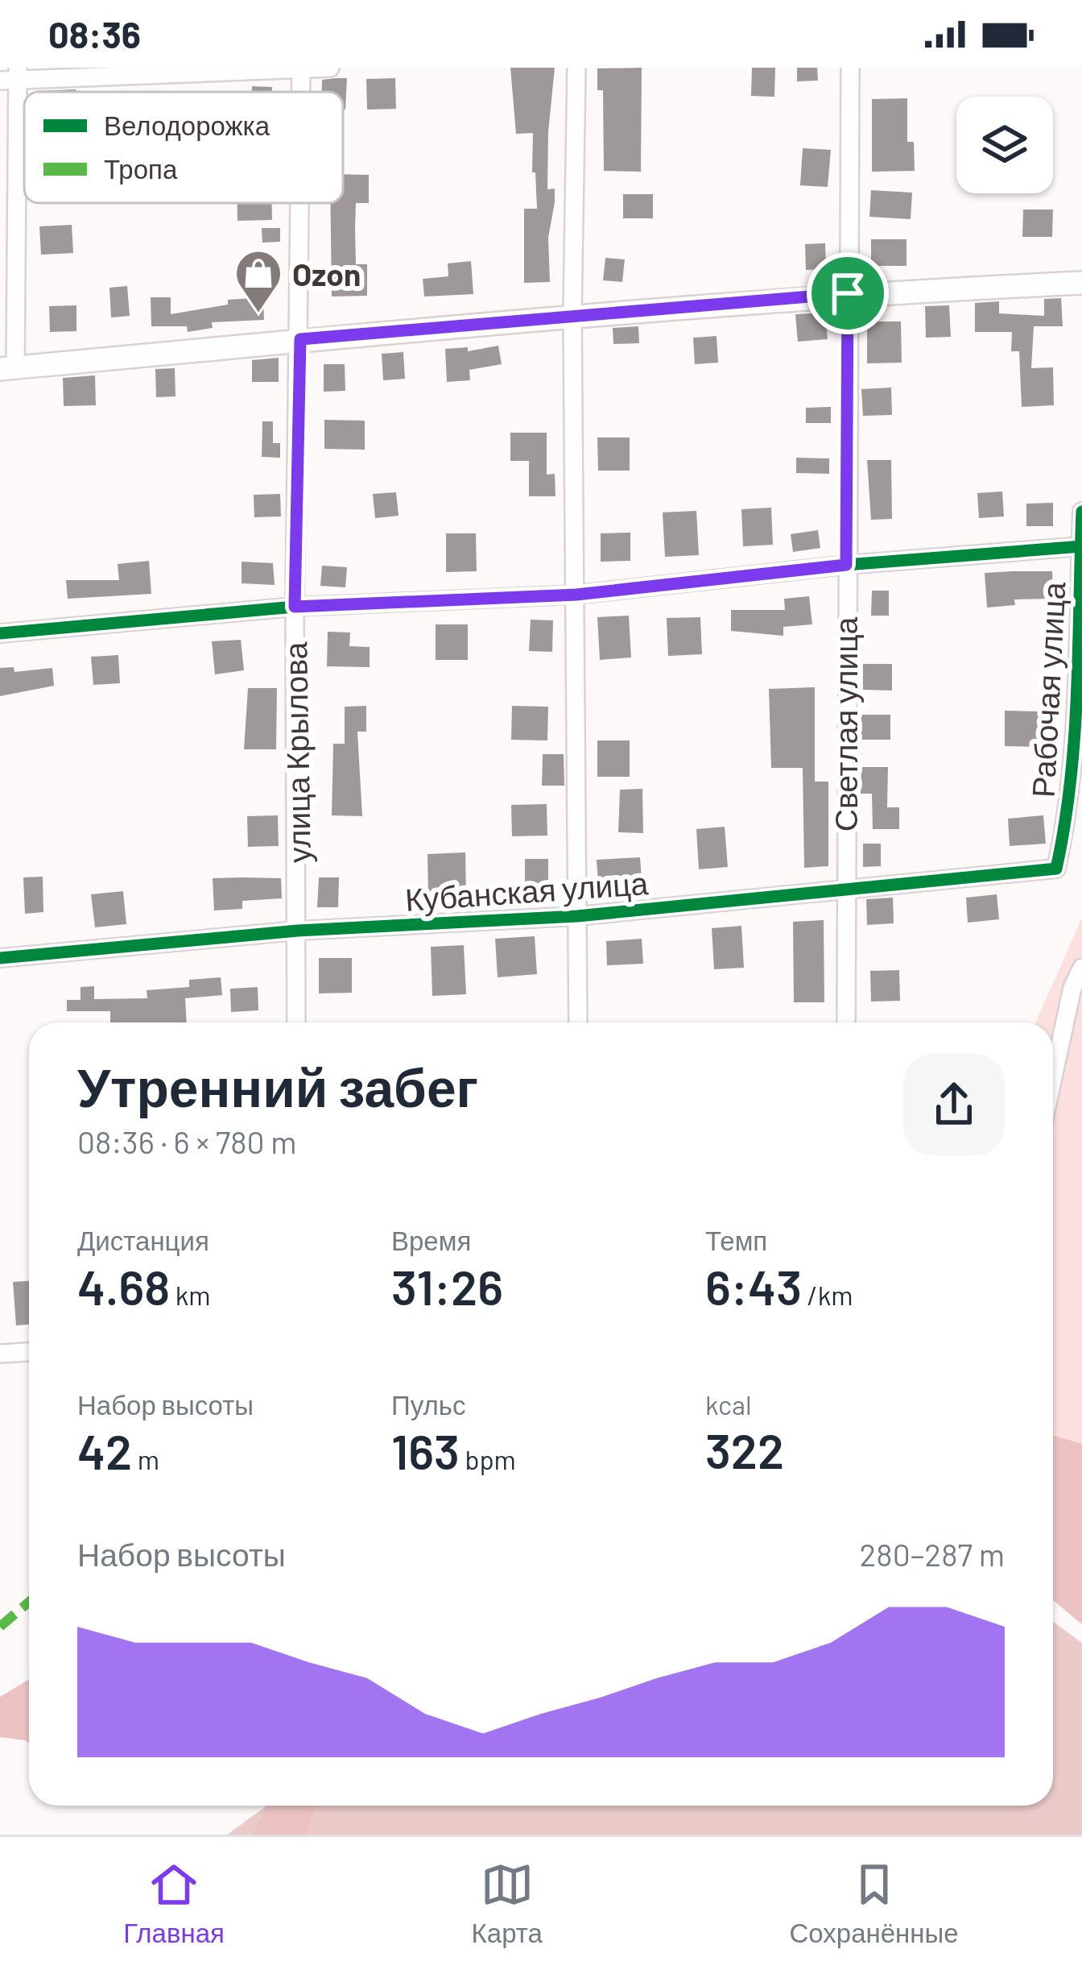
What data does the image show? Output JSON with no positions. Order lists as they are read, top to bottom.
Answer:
{
  "streets": {
    "street": [
      "Рабочая улица",
      "Светлая улица",
      "улица Крылова",
      "Кубанская улица"
    ]
  },
  "crossings": [
    ["Рабочая улица", "Кубанская улица"],
    ["Светлая улица", "Кубанская улица"],
    ["улица Крылова", "Кубанская улица"]
  ],
  "places": {
    "shop": ["Ozon"]
  },
  "legend": ["Велодорожка", "Тропа"],
  "page": {
    "status": "08:36",
    "heading": ["Утренний забег", "08:36 · 6 × 780 m"],
    "stats": [
      ["Дистанция", "4.68 km"],
      ["Время", "31:26"],
      ["Темп", "6:43 /km"],
      ["Набор высоты", "42 m"],
      ["Пульс", "163 bpm"],
      ["kcal", "322"]
    ],
    "chart": ["Набор высоты", "280–287 m"],
    "tabs": ["Главная", "Карта", "Сохранённые"]
  }
}
